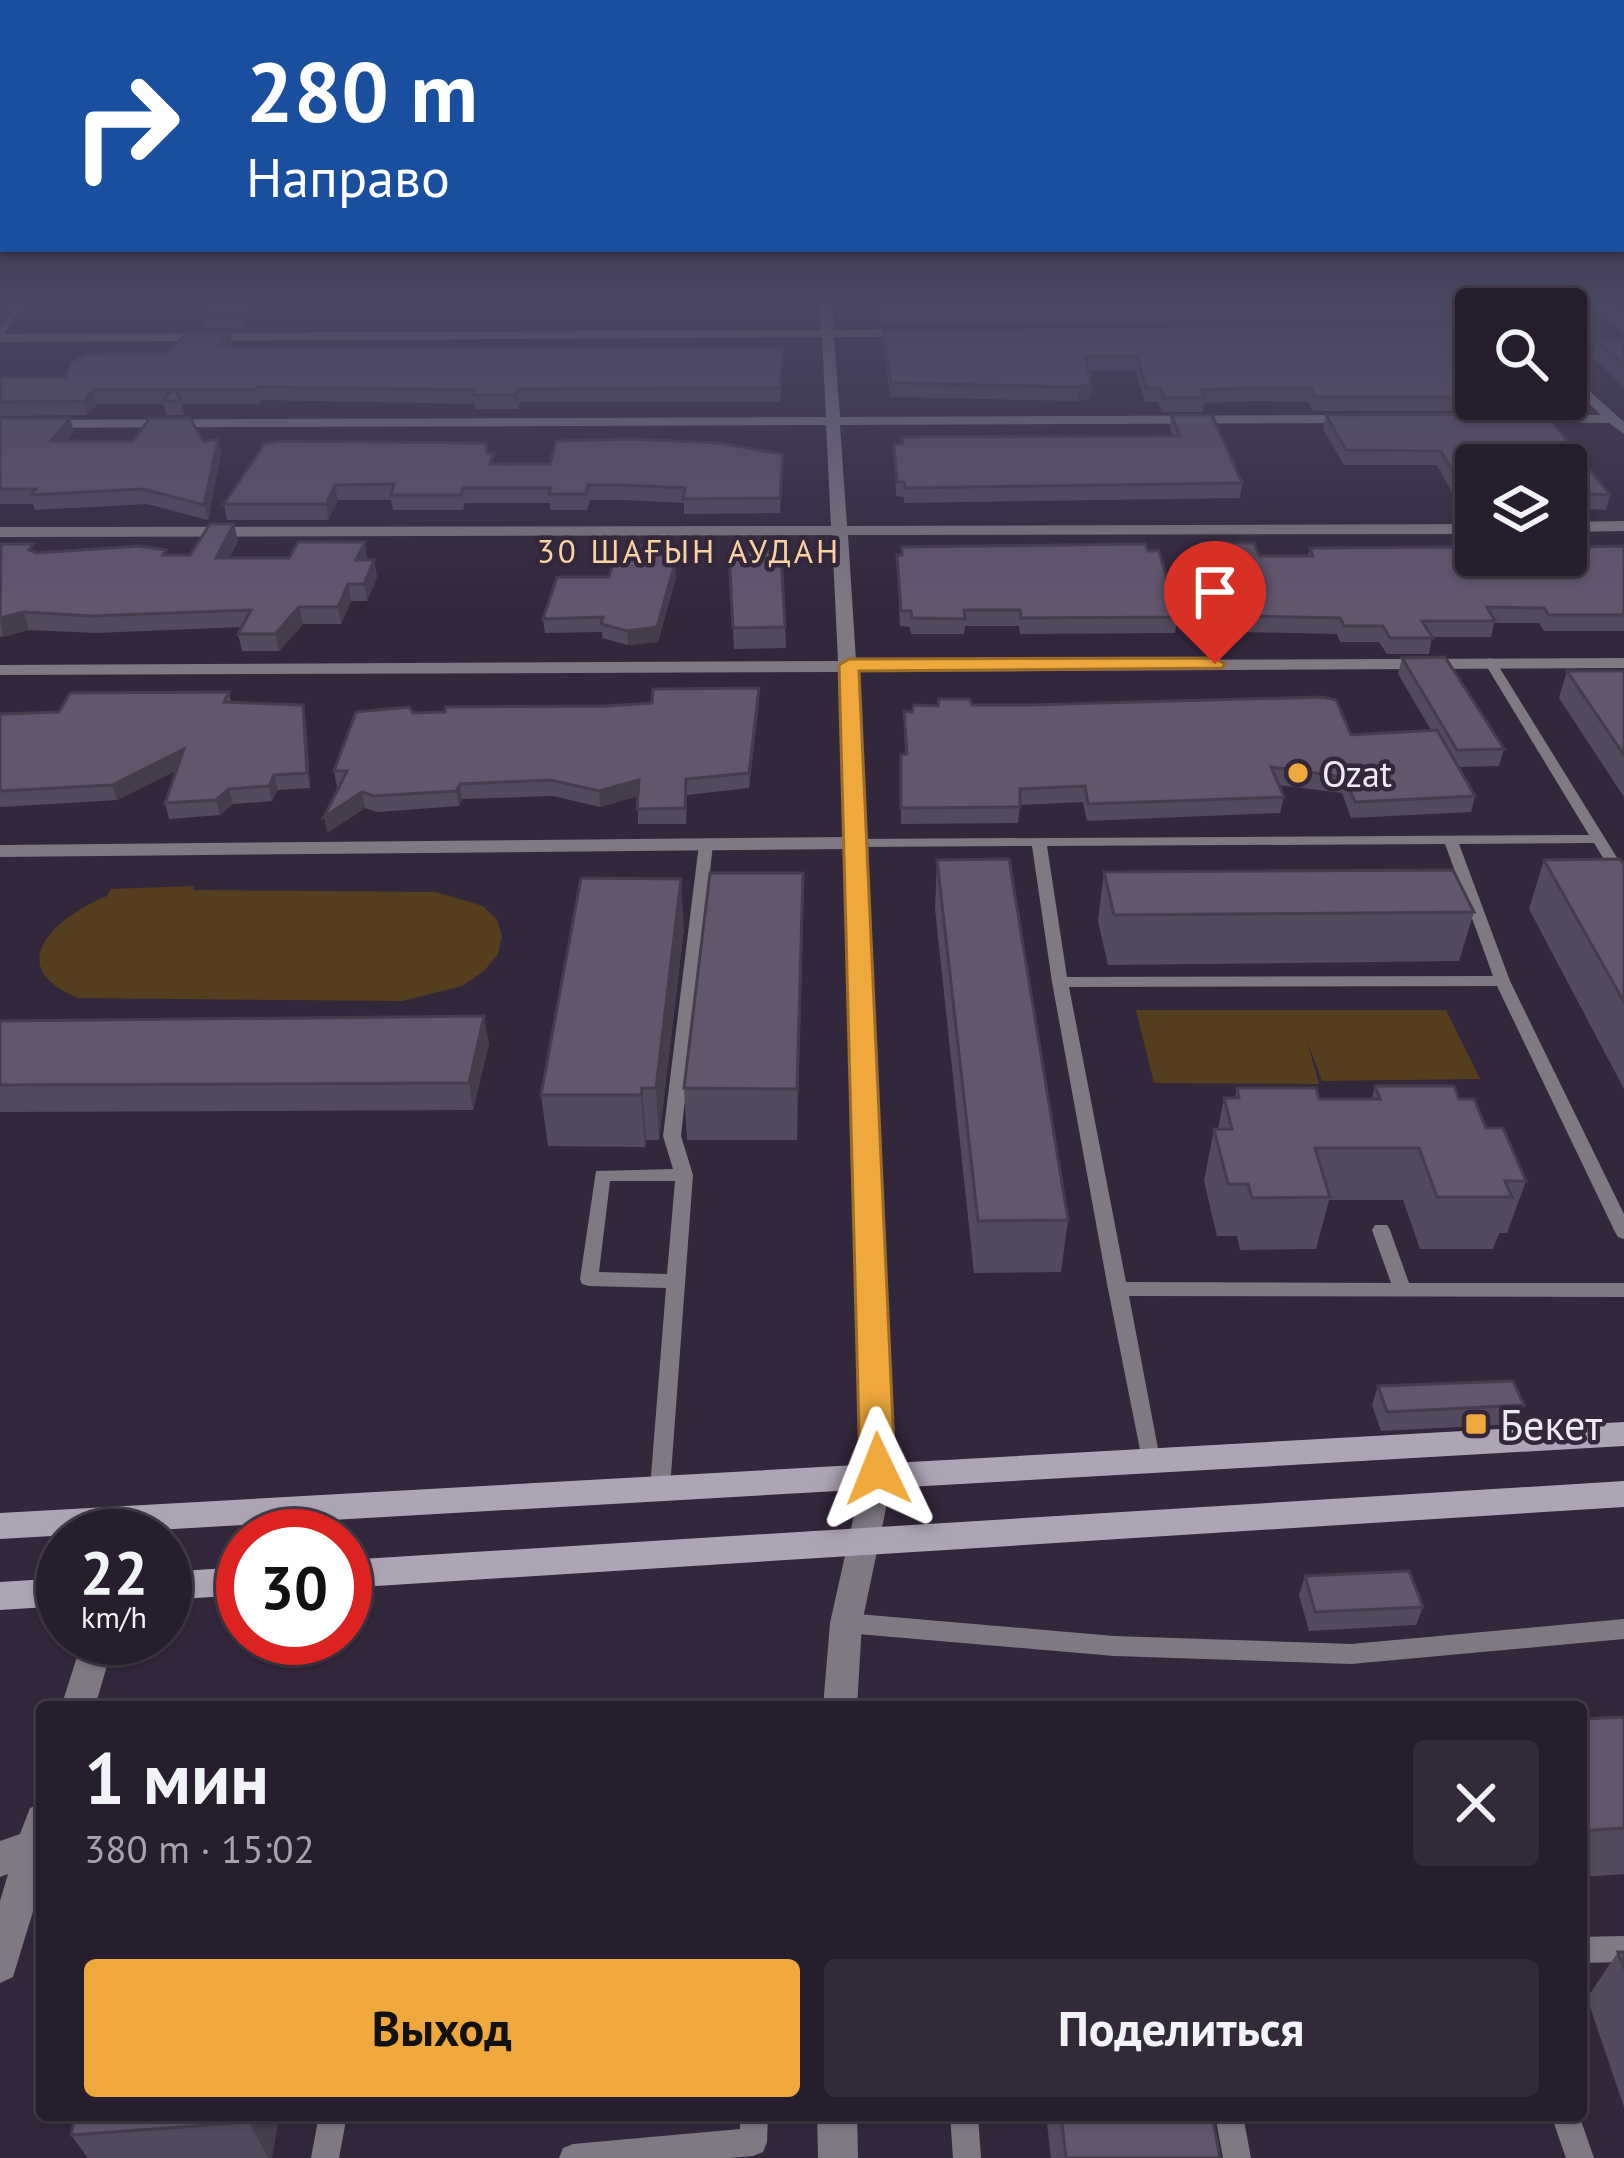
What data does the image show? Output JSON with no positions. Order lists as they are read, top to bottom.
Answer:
{
  "districts": ["30 ШАҒЫН АУДАН"],
  "places": {
    "other": ["Ozat"],
    "transit": ["Бекет"]
  },
  "page": {
    "turn": ["280 m", "Направо"],
    "speed": "22 km/h",
    "limit": "30",
    "heading": ["1 мин", "380 m · 15:02"],
    "buttons": ["Выход", "Поделиться"]
  }
}
